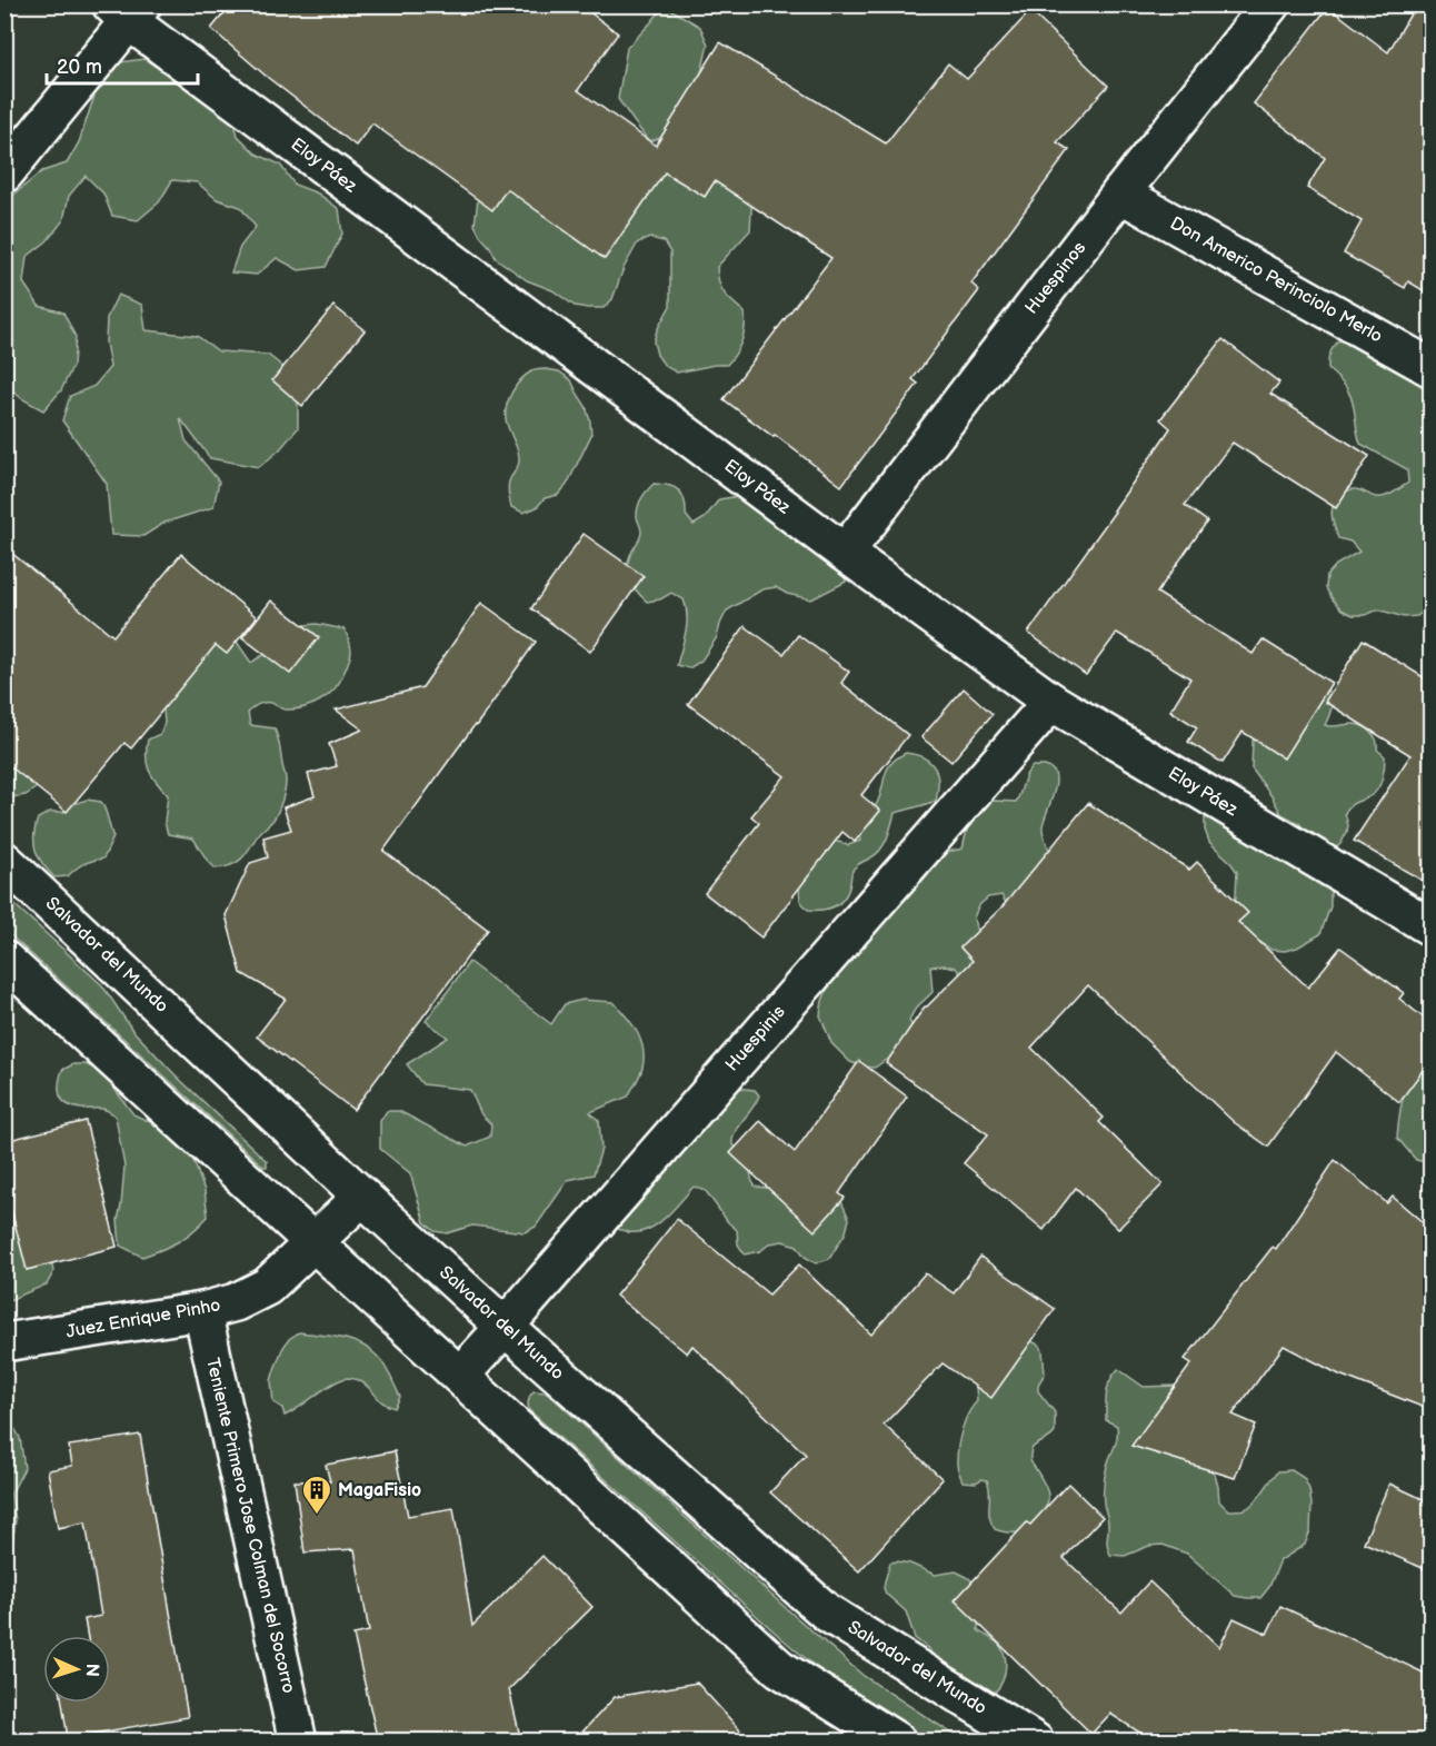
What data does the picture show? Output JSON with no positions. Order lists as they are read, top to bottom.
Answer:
{
  "streets": {
    "street": [
      "Eloy Páez",
      "Huespinos",
      "Don Americo Perinciolo Merlo",
      "Salvador del Mundo",
      "Huespinis",
      "Juez Enrique Pinho",
      "Teniente Primero Jose Colman del Socorro"
    ]
  },
  "crossings": [
    ["Eloy Páez", "Huespinos"],
    ["Eloy Páez", "Huespinis"],
    ["Huespinos", "Don Americo Perinciolo Merlo"],
    ["Salvador del Mundo", "Huespinis"],
    ["Salvador del Mundo", "Juez Enrique Pinho"],
    ["Juez Enrique Pinho", "Teniente Primero Jose Colman del Socorro"]
  ],
  "places": {
    "building": ["MagaFisio"]
  },
  "scale_bar": "20 m",
  "north": "right"
}
